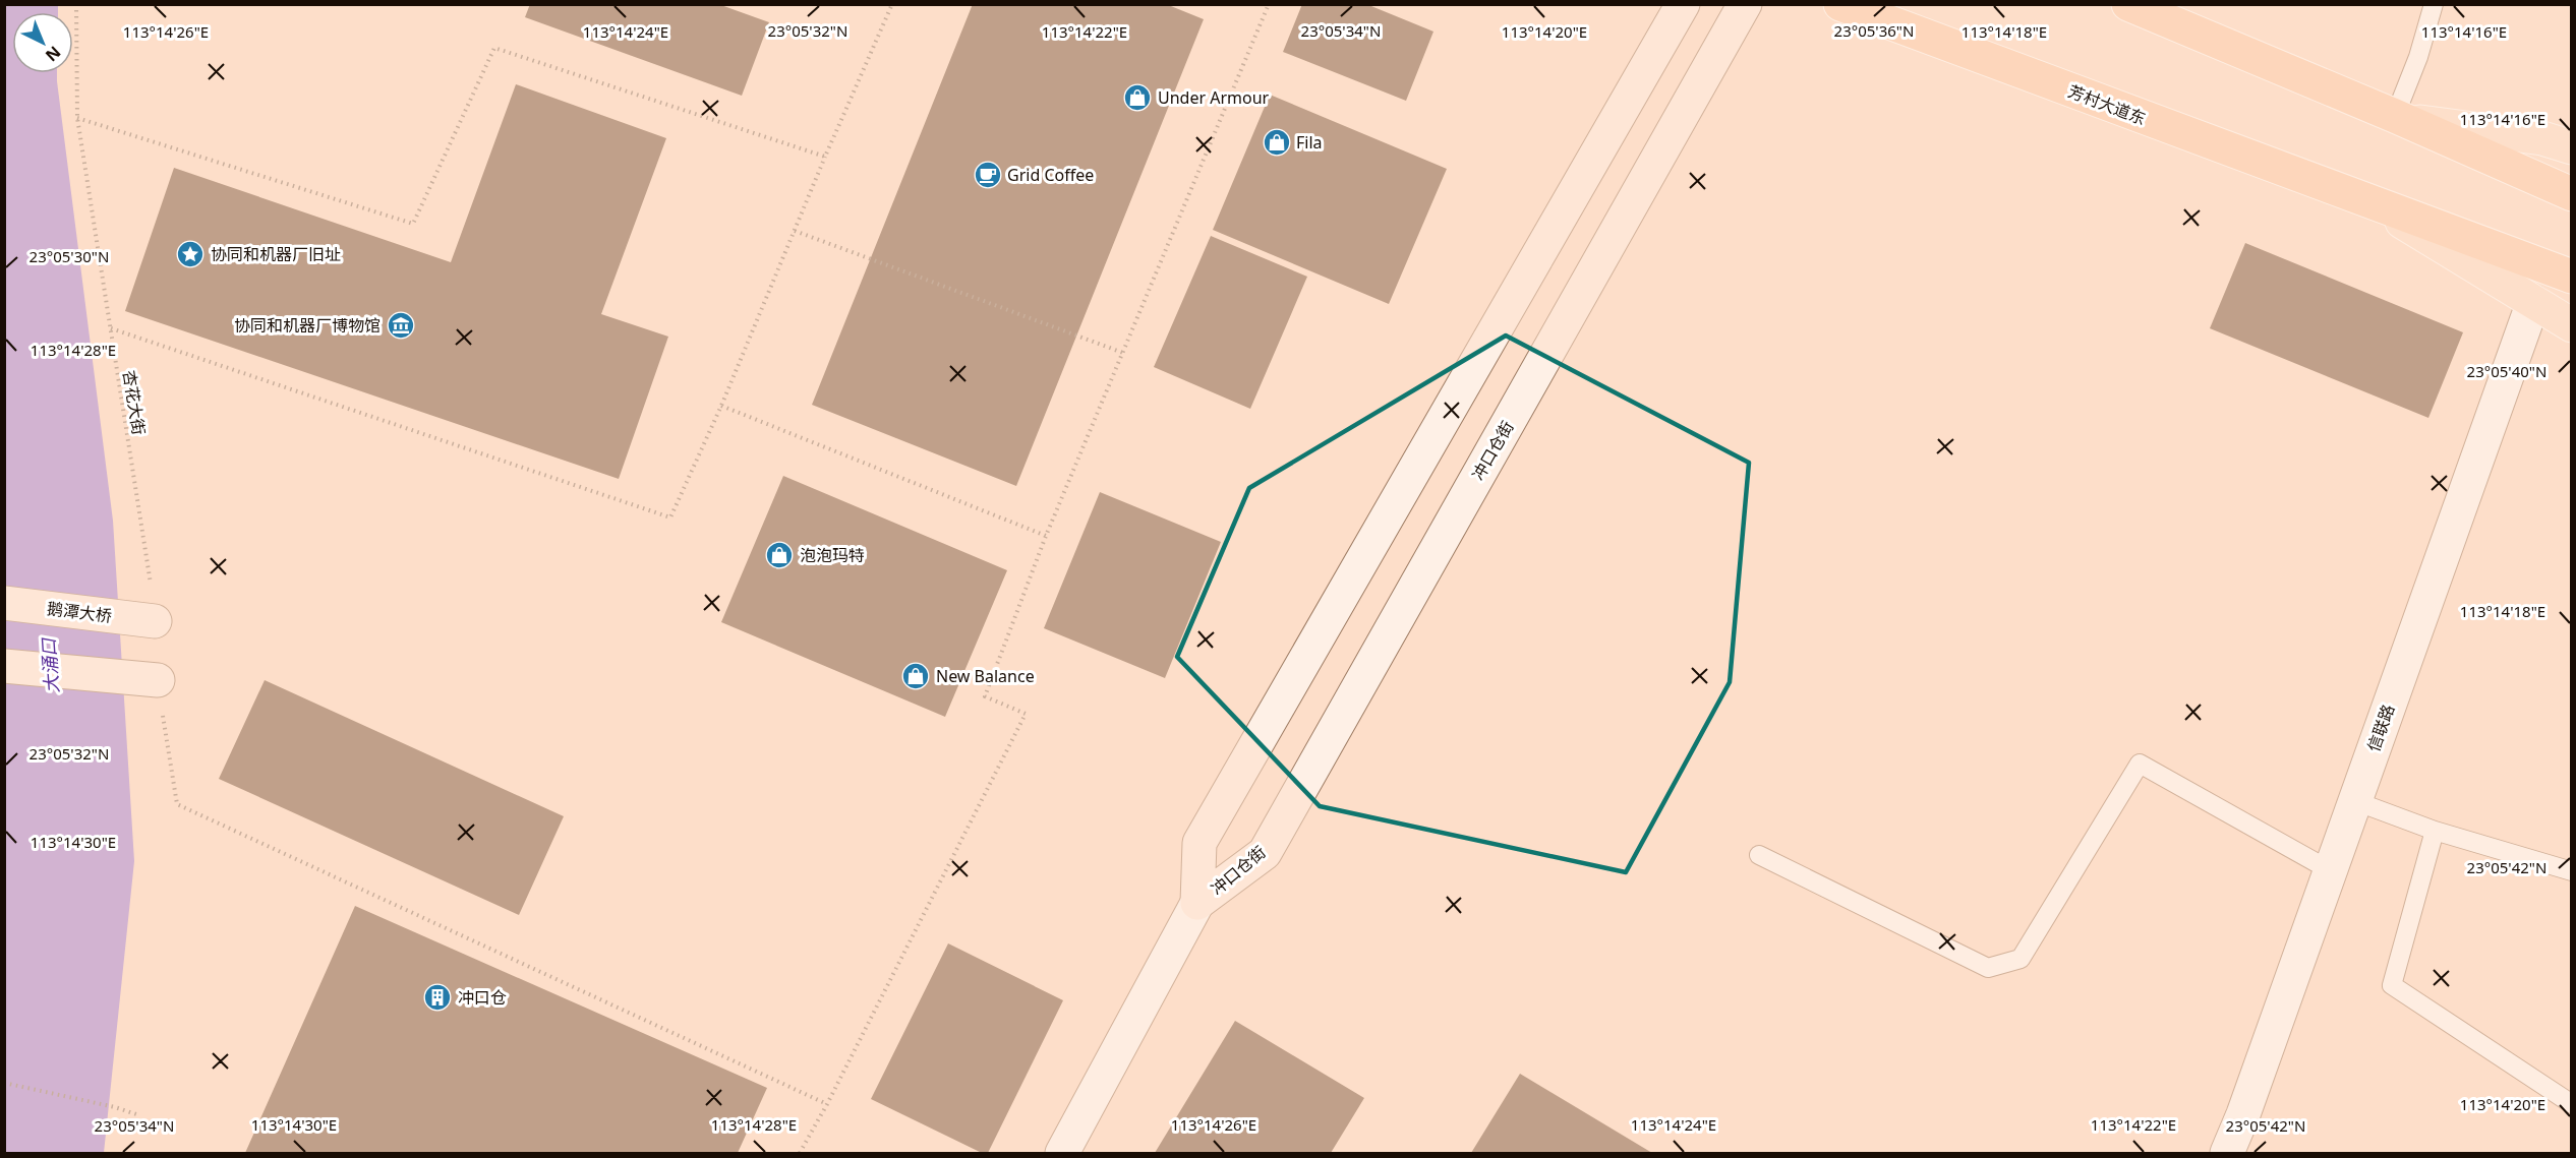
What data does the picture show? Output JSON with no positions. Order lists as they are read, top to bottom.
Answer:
{
  "streets": {
    "highway": ["芳村大道东"],
    "street": ["冲口仓街", "鹅潭大桥", "信联路"],
    "path": ["杏花大街"]
  },
  "crossings": [
    ["芳村大道东", "信联路"],
    ["杏花大街", "鹅潭大桥"]
  ],
  "water": ["大涌口"],
  "places": {
    "shop": [
      "Under Armour",
      "Fila",
      "泡泡玛特",
      "New Balance"
    ],
    "cafe": ["Grid Coffee"],
    "place": ["协同和机器厂旧址"],
    "museum": ["协同和机器厂博物馆"],
    "building": ["冲口仓"]
  },
  "north": "bottom right",
  "coordinates": [
    "23°05'32\"N",
    "23°05'34\"N",
    "23°05'36\"N",
    "113°14'26\"E",
    "113°14'24\"E",
    "113°14'22\"E",
    "113°14'20\"E",
    "113°14'18\"E",
    "113°14'16\"E",
    "23°05'30\"N",
    "113°14'28\"E",
    "23°05'40\"N",
    "113°14'30\"E",
    "23°05'42\"N"
  ]
}
